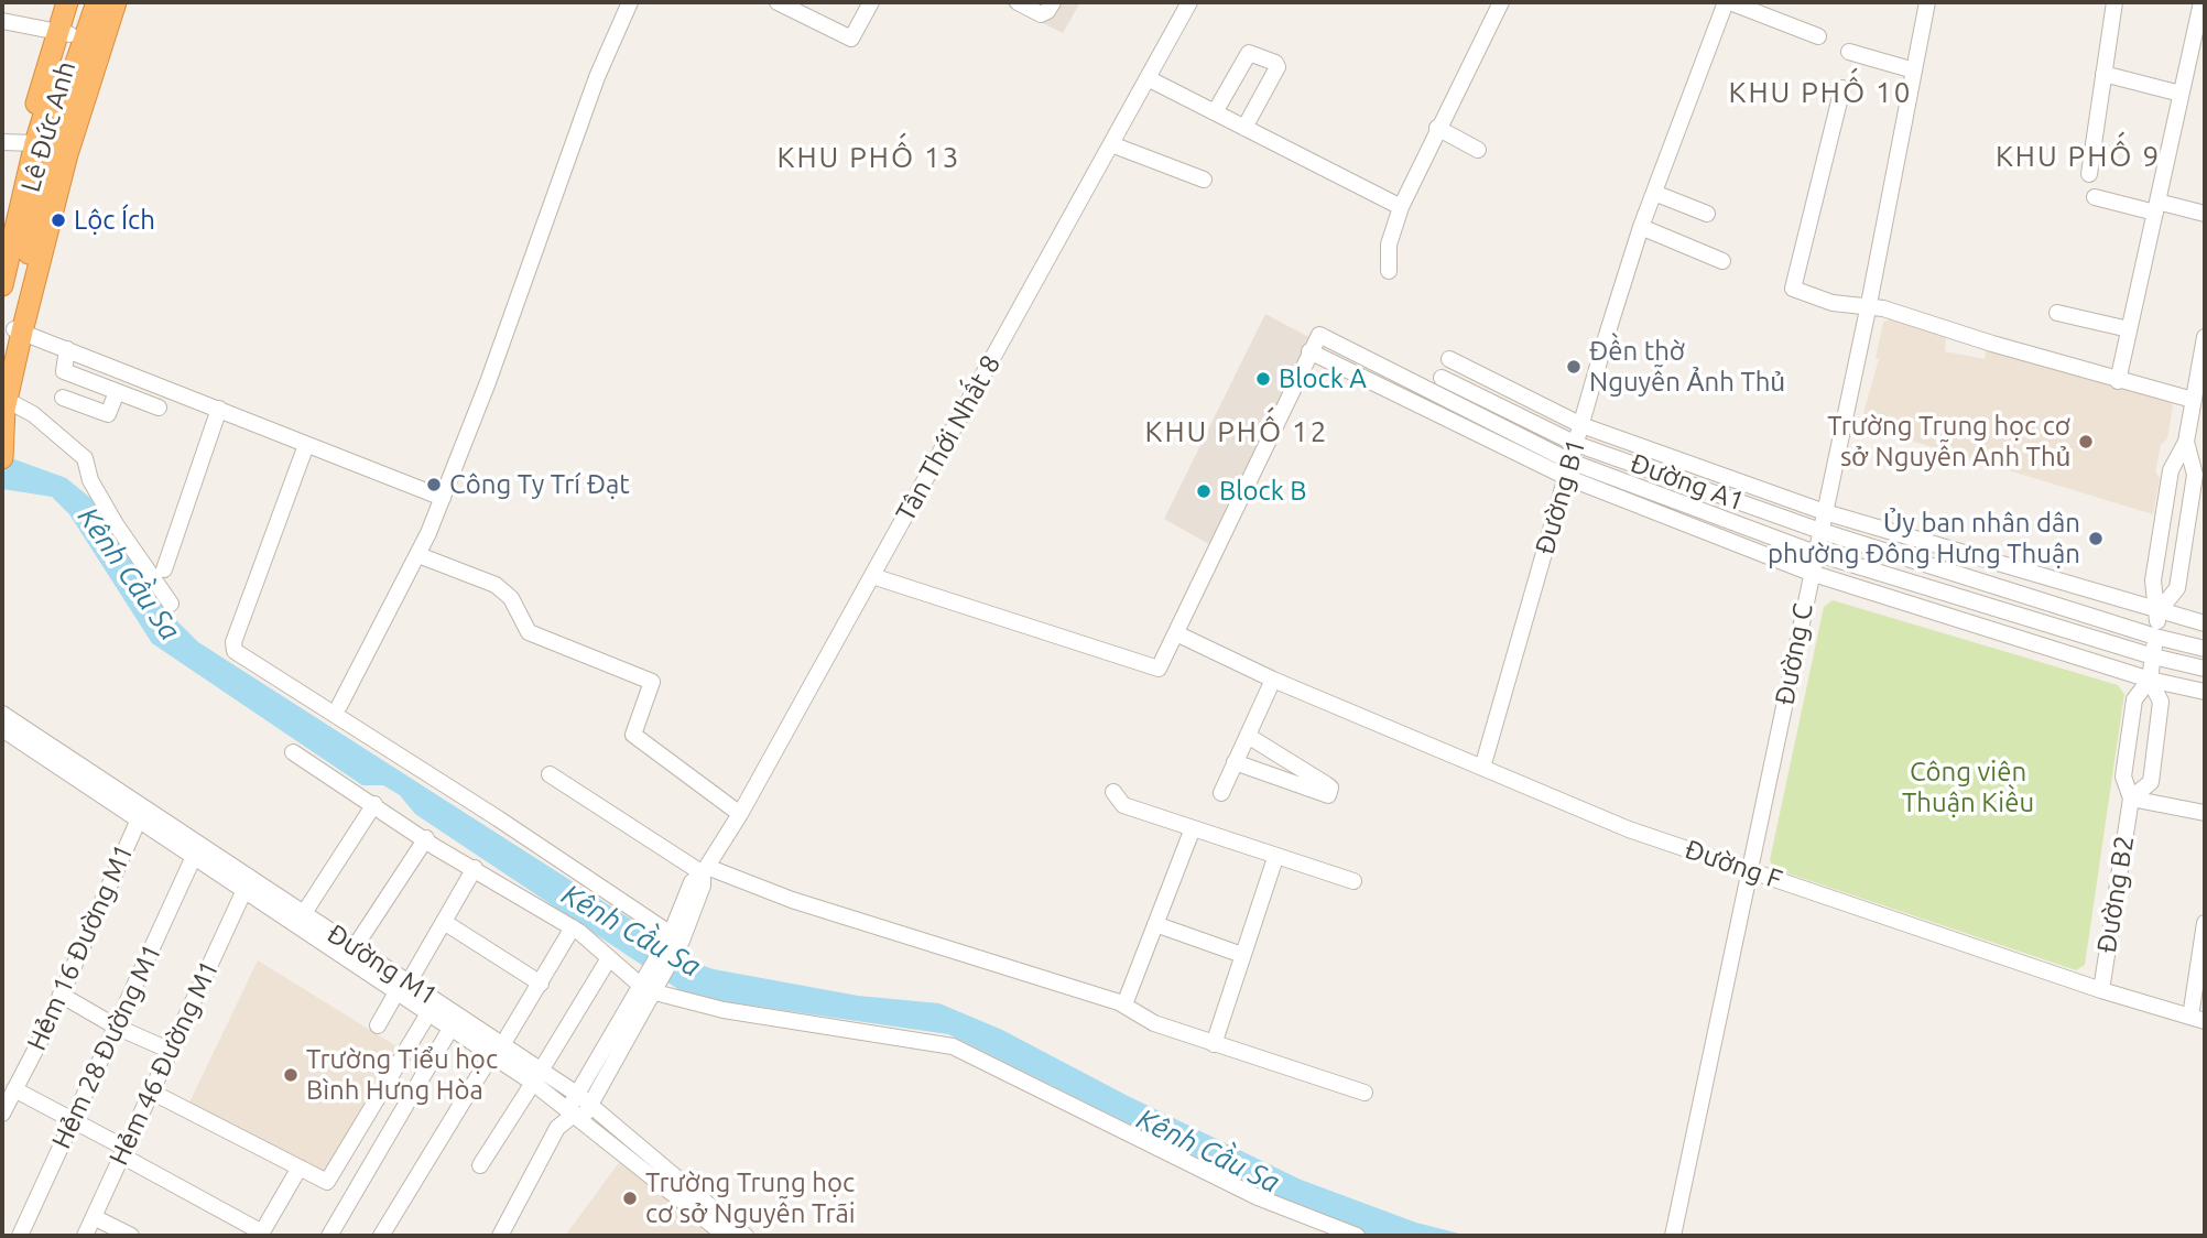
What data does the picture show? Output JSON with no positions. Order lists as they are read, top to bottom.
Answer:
{
  "streets": {
    "highway": ["Lê Đức Anh"],
    "street": [
      "Tân Thới Nhất 8",
      "Đường A1",
      "Đường B1",
      "Đường C",
      "Đường F",
      "Đường B2",
      "Hẻm 16 Đường M1",
      "Đường M1",
      "Hẻm 28 Đường M1",
      "Hẻm 46 Đường M1"
    ]
  },
  "crossings": [
    ["Tân Thới Nhất 8", "Đường M1"],
    ["Đường A1", "Đường B1"],
    ["Đường A1", "Đường C"],
    ["Đường A1", "Đường B2"],
    ["Đường B1", "Đường F"],
    ["Đường C", "Đường F"],
    ["Đường F", "Đường B2"],
    ["Hẻm 16 Đường M1", "Đường M1"],
    ["Đường M1", "Hẻm 28 Đường M1"],
    ["Đường M1", "Hẻm 46 Đường M1"]
  ],
  "districts": [
    "KHU PHỐ 10",
    "KHU PHỐ 9",
    "KHU PHỐ 13",
    "KHU PHỐ 12"
  ],
  "water": ["Kênh Cầu Sa"],
  "parks": ["Công viên Thuận Kiều"],
  "places": [
    "Lộc Ích",
    "Đền thờ Nguyễn Ảnh Thủ",
    "Block A",
    "Trường Trung học cơ sở Nguyễn Anh Thủ",
    "Công Ty Trí Đạt",
    "Block B",
    "Ủy ban nhân dân phường Đông Hưng Thuận",
    "Trường Tiểu học Bình Hưng Hòa",
    "Trường Trung học cơ sở Nguyễn Trãi"
  ]
}
